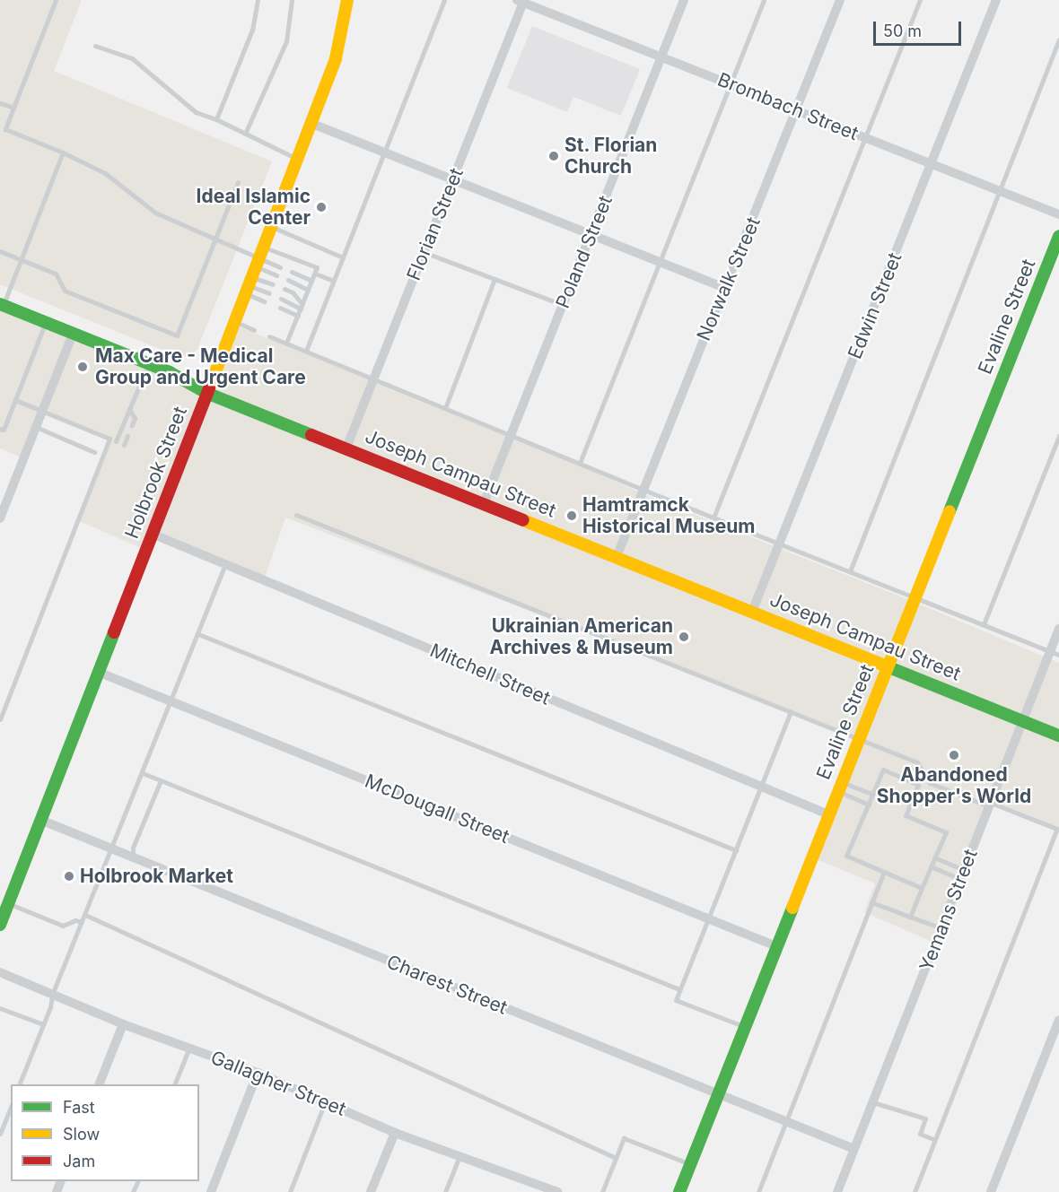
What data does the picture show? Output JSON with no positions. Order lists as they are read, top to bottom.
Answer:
{
  "streets": {
    "street": [
      "Brombach Street",
      "Florian Street",
      "Poland Street",
      "Norwalk Street",
      "Edwin Street",
      "Evaline Street",
      "Holbrook Street",
      "Joseph Campau Street",
      "Mitchell Street",
      "McDougall Street",
      "Yemans Street",
      "Charest Street",
      "Gallagher Street"
    ]
  },
  "crossings": [
    ["Brombach Street", "Florian Street"],
    ["Brombach Street", "Poland Street"],
    ["Brombach Street", "Norwalk Street"],
    ["Brombach Street", "Edwin Street"],
    ["Florian Street", "Joseph Campau Street"],
    ["Poland Street", "Joseph Campau Street"],
    ["Norwalk Street", "Joseph Campau Street"],
    ["Edwin Street", "Joseph Campau Street"],
    ["Evaline Street", "Joseph Campau Street"],
    ["Evaline Street", "Mitchell Street"],
    ["Evaline Street", "McDougall Street"],
    ["Evaline Street", "Charest Street"],
    ["Holbrook Street", "Joseph Campau Street"],
    ["Holbrook Street", "Mitchell Street"],
    ["Holbrook Street", "McDougall Street"],
    ["Holbrook Street", "Charest Street"],
    ["Joseph Campau Street", "Yemans Street"],
    ["Yemans Street", "Charest Street"]
  ],
  "places": [
    "St. Florian Church",
    "Ideal Islamic Center",
    "Max Care - Medical Group and Urgent Care",
    "Hamtramck Historical Museum",
    "Ukrainian American Archives & Museum",
    "Abandoned Shopper's World",
    "Holbrook Market"
  ],
  "legend": ["Fast", "Slow", "Jam"],
  "scale_bar": "50 m"
}
